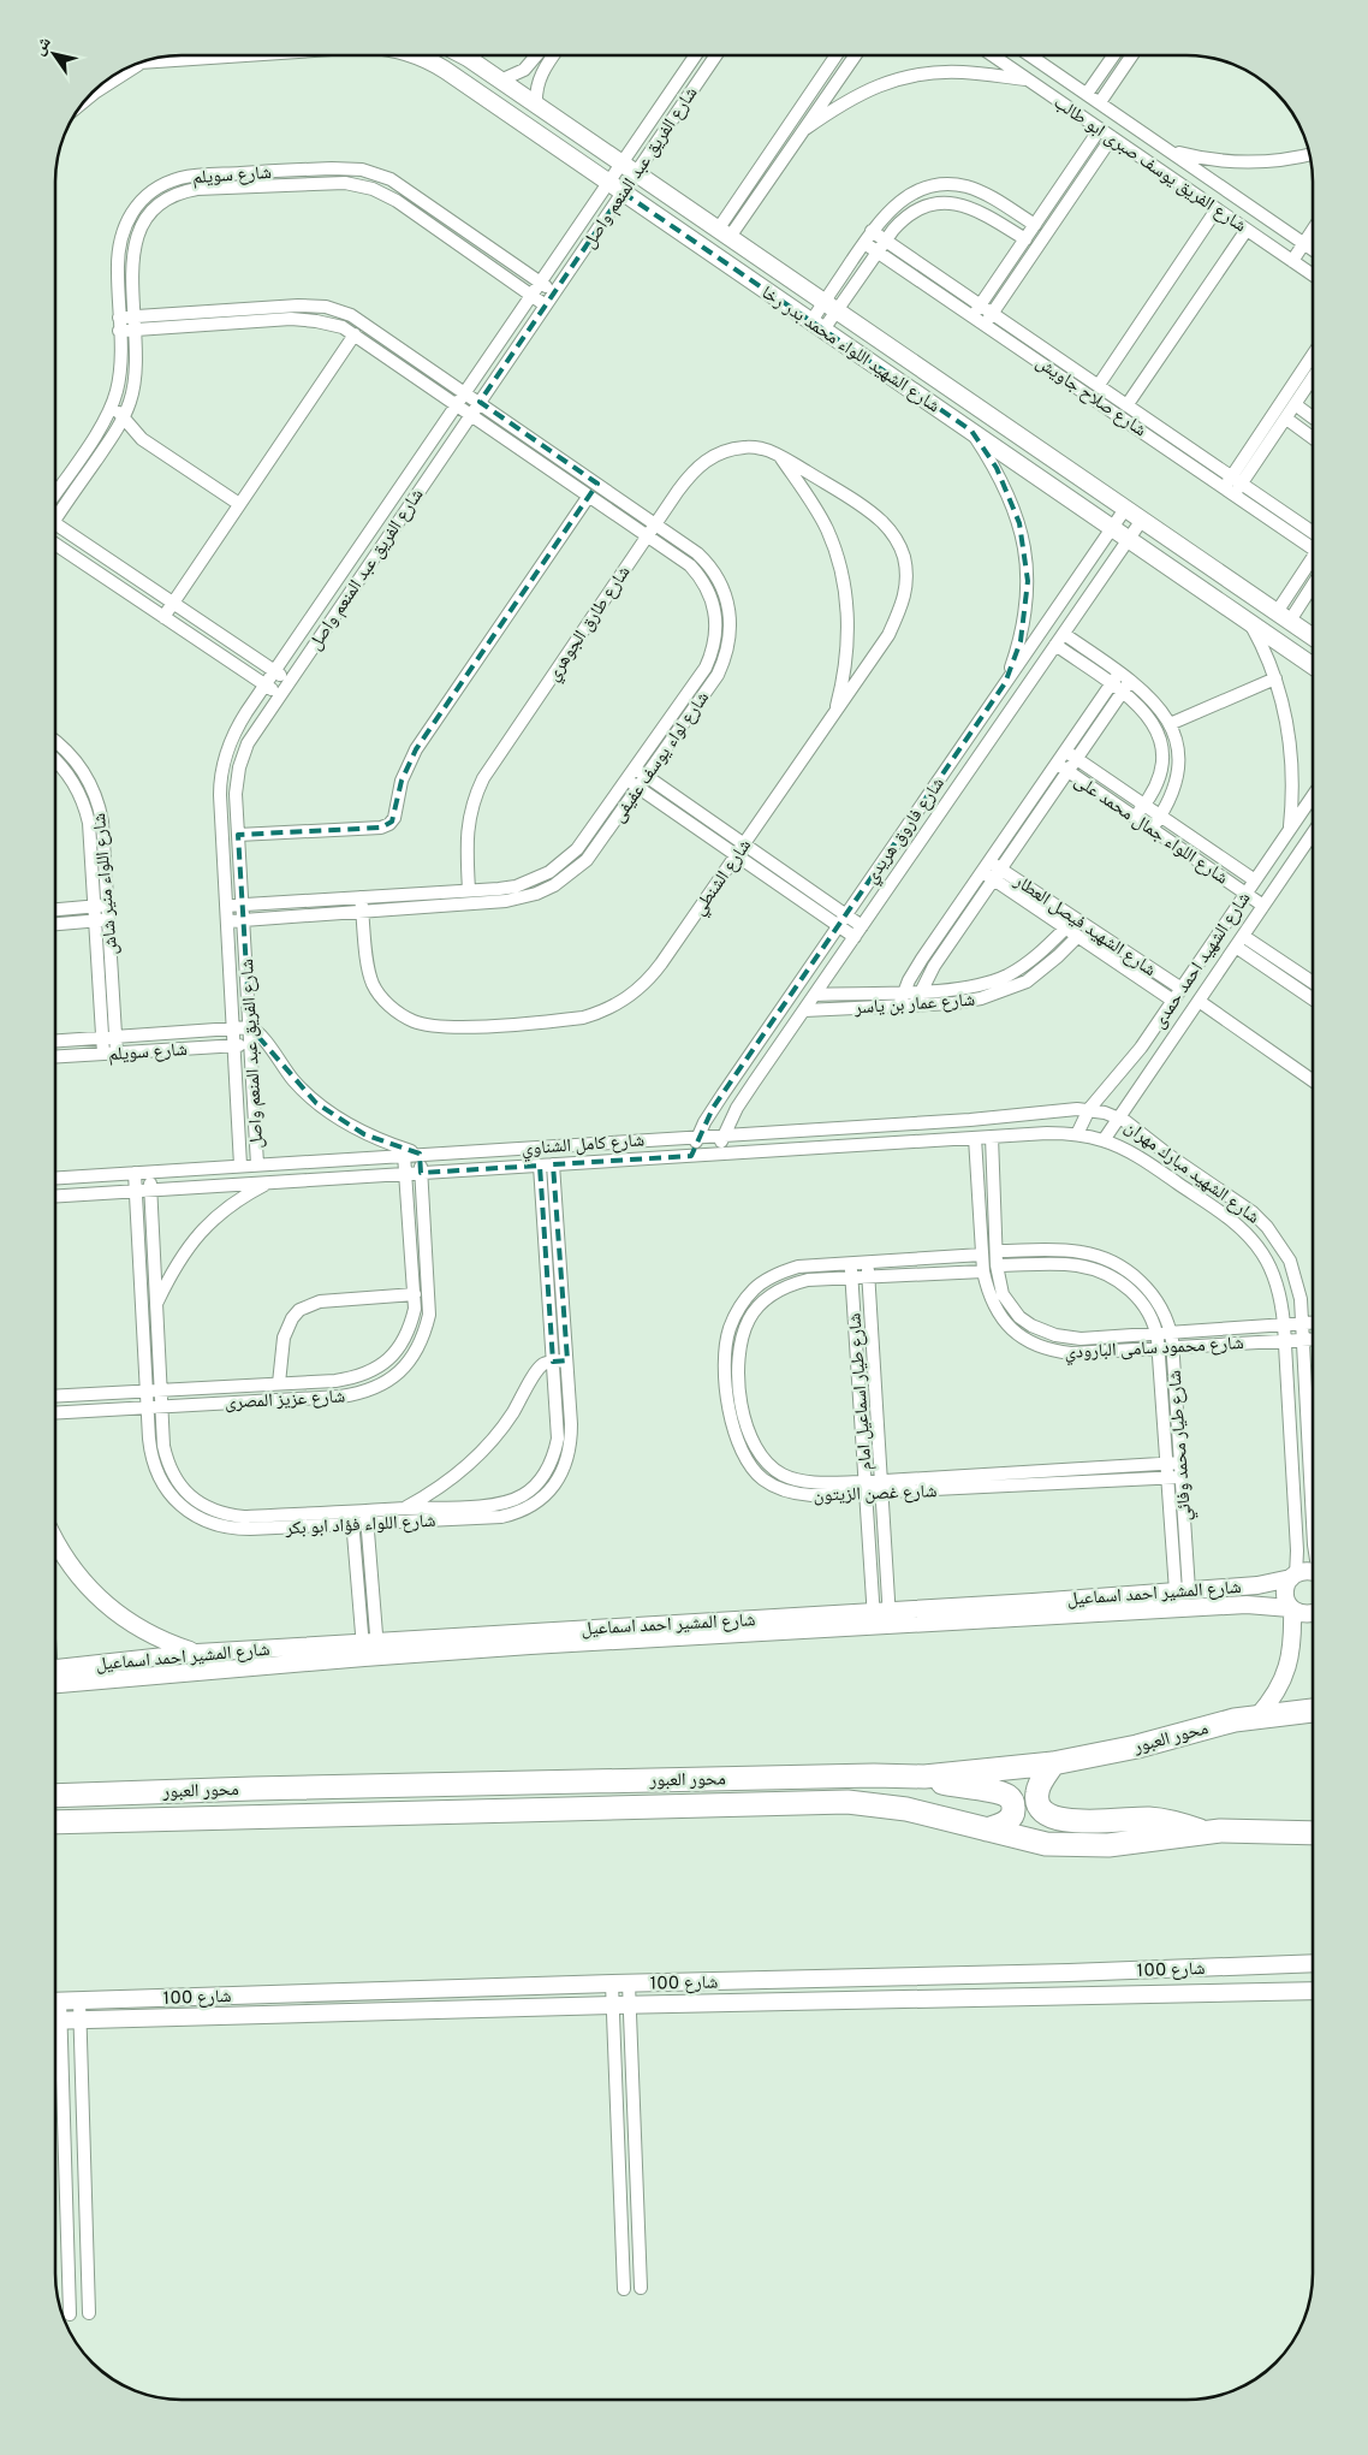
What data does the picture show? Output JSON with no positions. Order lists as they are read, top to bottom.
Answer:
{
  "streets": {
    "highway": ["محور العبور"],
    "street": [
      "شارع الفريق يوسف صبرى ابو طالب",
      "شارع الفريق عبد المنعم واصل",
      "شارع سويلم",
      "شارع الشهيد اللواء محمد بدر رخا",
      "شارع صلاح جاويش",
      "شارع طارق الجوهري",
      "شارع لواء يوسف عفيفى",
      "شارع اللواء جمال محمد على",
      "شارع فاروق هريدي",
      "شارع الشنطي",
      "شارع اللواء منير شاش",
      "شارع الشهيد فيصل العطار",
      "شارع الشهيد احمد حمدى",
      "شارع عمار بن ياسر",
      "شارع كامل الشناوي",
      "شارع الشهيد مبارك مهران",
      "شارع محمود سامى البارودي",
      "شارع طيار اسماعيل امام",
      "شارع عزيز المصرى",
      "شارع طيار محمد وفائي",
      "شارع غصن الزيتون",
      "شارع اللواء فؤاد ابو بكر",
      "شارع المشير احمد اسماعيل",
      "شارع 100"
    ]
  },
  "crossings": [
    ["شارع الفريق عبد المنعم واصل", "شارع سويلم"],
    ["شارع الفريق عبد المنعم واصل", "شارع الشهيد اللواء محمد بدر رخا"],
    ["شارع الفريق عبد المنعم واصل", "شارع لواء يوسف عفيفى"],
    ["شارع الفريق عبد المنعم واصل", "شارع كامل الشناوي"],
    ["شارع سويلم", "شارع لواء يوسف عفيفى"],
    ["شارع سويلم", "شارع اللواء منير شاش"],
    ["شارع الشهيد اللواء محمد بدر رخا", "شارع فاروق هريدي"],
    ["شارع طارق الجوهري", "شارع لواء يوسف عفيفى"],
    ["شارع طارق الجوهري", "شارع الشنطي"],
    ["شارع لواء يوسف عفيفى", "شارع الشنطي"],
    ["شارع اللواء جمال محمد على", "شارع الشهيد احمد حمدى"],
    ["شارع فاروق هريدي", "شارع عمار بن ياسر"],
    ["شارع فاروق هريدي", "شارع كامل الشناوي"],
    ["شارع الشهيد فيصل العطار", "شارع الشهيد احمد حمدى"],
    ["شارع الشهيد فيصل العطار", "شارع عمار بن ياسر"],
    ["شارع الشهيد احمد حمدى", "شارع كامل الشناوي"],
    ["شارع الشهيد احمد حمدى", "شارع الشهيد مبارك مهران"],
    ["شارع كامل الشناوي", "شارع الشهيد مبارك مهران"],
    ["شارع كامل الشناوي", "شارع محمود سامى البارودي"],
    ["شارع كامل الشناوي", "شارع عزيز المصرى"],
    ["شارع كامل الشناوي", "شارع اللواء فؤاد ابو بكر"],
    ["شارع الشهيد مبارك مهران", "شارع محمود سامى البارودي"],
    ["شارع الشهيد مبارك مهران", "شارع المشير احمد اسماعيل"],
    ["شارع محمود سامى البارودي", "شارع طيار محمد وفائي"],
    ["شارع محمود سامى البارودي", "شارع غصن الزيتون"],
    ["شارع طيار اسماعيل امام", "شارع غصن الزيتون"],
    ["شارع طيار اسماعيل امام", "شارع المشير احمد اسماعيل"],
    ["شارع عزيز المصرى", "شارع اللواء فؤاد ابو بكر"],
    ["شارع طيار محمد وفائي", "شارع غصن الزيتون"],
    ["شارع طيار محمد وفائي", "شارع المشير احمد اسماعيل"]
  ],
  "north": "top left"
}
